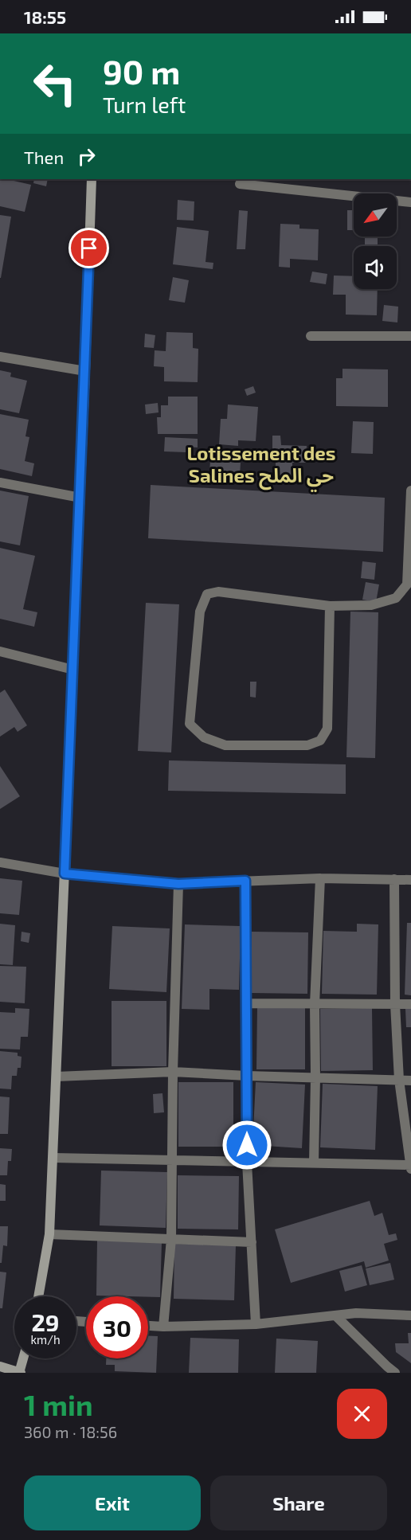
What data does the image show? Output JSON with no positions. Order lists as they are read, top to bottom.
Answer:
{
  "districts": ["Lotissement des Salines حي الملح"],
  "north": "bottom left",
  "page": {
    "status": "18:55",
    "turn": ["90 m", "Turn left"],
    "then": "Then",
    "speed": "29 km/h",
    "limit": "30",
    "heading": ["1 min", "360 m · 18:56"],
    "buttons": ["Exit", "Share"]
  }
}
